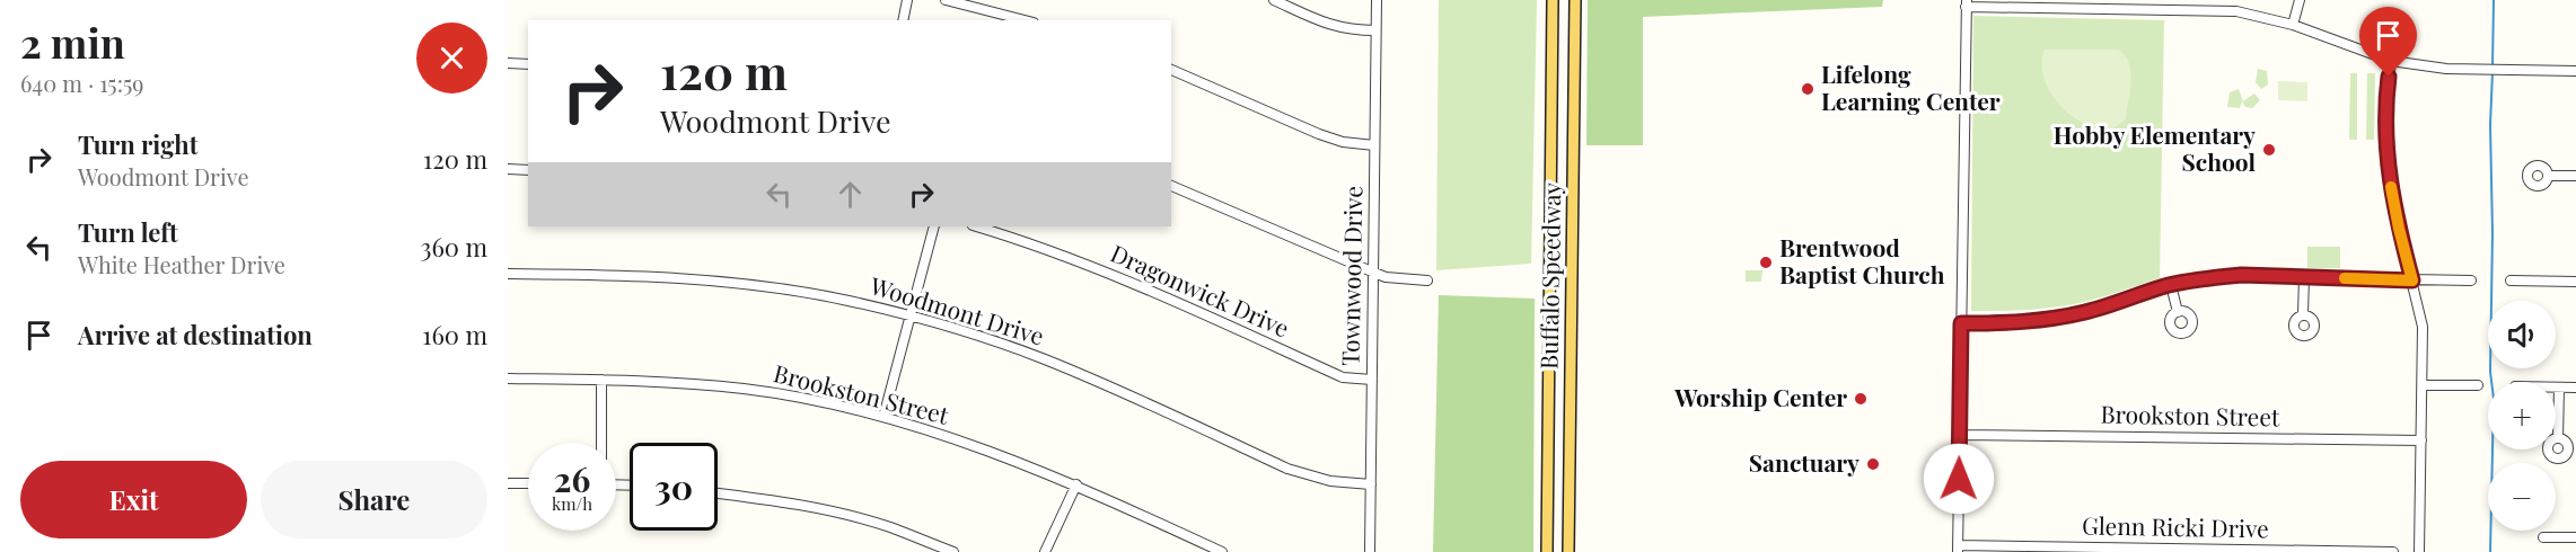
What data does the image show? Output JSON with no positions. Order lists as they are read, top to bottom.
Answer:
{
  "streets": {
    "main road": ["Buffalo Speedway"],
    "street": [
      "Townwood Drive",
      "Dragonwick Drive",
      "Woodmont Drive",
      "Brookston Street",
      "Glenn Ricki Drive"
    ]
  },
  "crossings": [
    ["Townwood Drive", "Dragonwick Drive"],
    ["Townwood Drive", "Woodmont Drive"]
  ],
  "places": [
    "Lifelong Learning Center",
    "Hobby Elementary School",
    "Brentwood Baptist Church",
    "Worship Center",
    "Sanctuary"
  ],
  "page": {
    "heading": ["2 min", "640 m · 15:59"],
    "turn": ["120 m", "Woodmont Drive"],
    "list": [
      {
        "name": "Turn right",
        "note": "Woodmont Drive",
        "value": "120 m"
      },
      {
        "name": "Turn left",
        "note": "White Heather Drive",
        "value": "360 m"
      },
      {
        "name": "Arrive at destination",
        "value": "160 m"
      }
    ],
    "map_buttons": ["+", "−"],
    "speed": "26 km/h",
    "limit": "30",
    "buttons": ["Exit", "Share"]
  }
}
